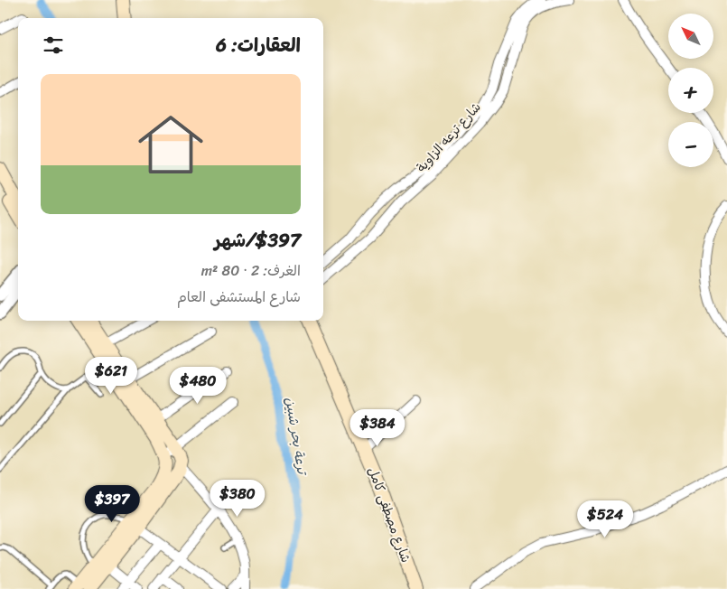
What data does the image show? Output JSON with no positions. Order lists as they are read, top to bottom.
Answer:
{
  "streets": {
    "main road": ["شارع مصطفى كامل"],
    "street": ["شارع ترعه الزاوية"]
  },
  "water": ["ترعة بحر شبين"],
  "north": "top left",
  "page": {
    "map_buttons": ["+", "−"],
    "heading": "العقارات: 6",
    "list": [
      {
        "name": "$397/شهر",
        "note": "الغرف: 2 · 80 m² · شارع المستشفى العام"
      }
    ],
    "price": [
      "$621",
      "$480",
      "$384",
      "$380",
      "$397",
      "$524"
    ]
  }
}
